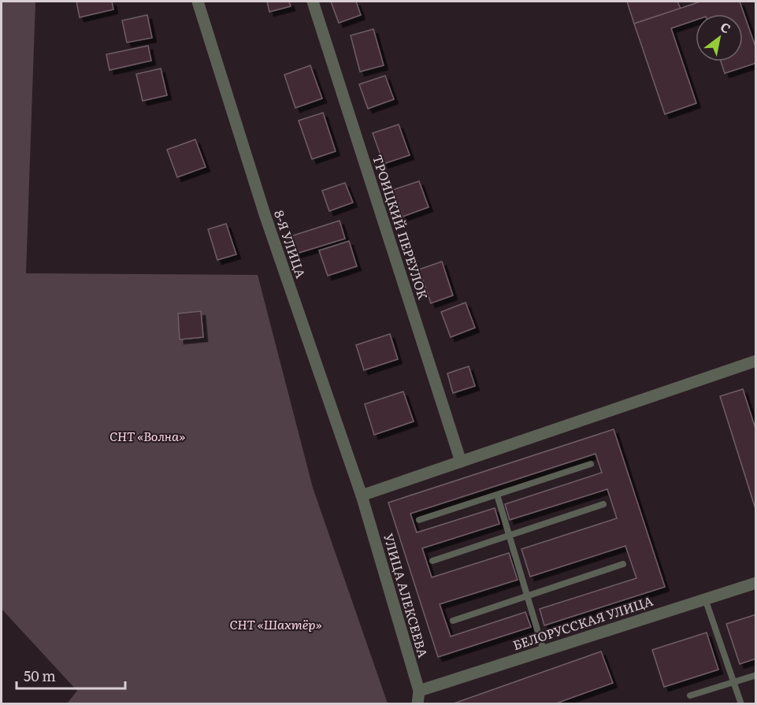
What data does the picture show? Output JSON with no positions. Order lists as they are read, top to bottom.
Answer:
{
  "streets": {
    "street": [
      "ТРОИЦКИЙ ПЕРЕУЛОК",
      "8-Я УЛИЦА",
      "УЛИЦА АЛЕКСЕЕВА",
      "БЕЛОРУССКАЯ УЛИЦА"
    ]
  },
  "crossings": [
    ["8-Я УЛИЦА", "УЛИЦА АЛЕКСЕЕВА"],
    ["УЛИЦА АЛЕКСЕЕВА", "БЕЛОРУССКАЯ УЛИЦА"]
  ],
  "parks": ["СНТ «Волна»", "СНТ «Шахтёр»"],
  "scale_bar": "50 m",
  "north": "top right"
}
